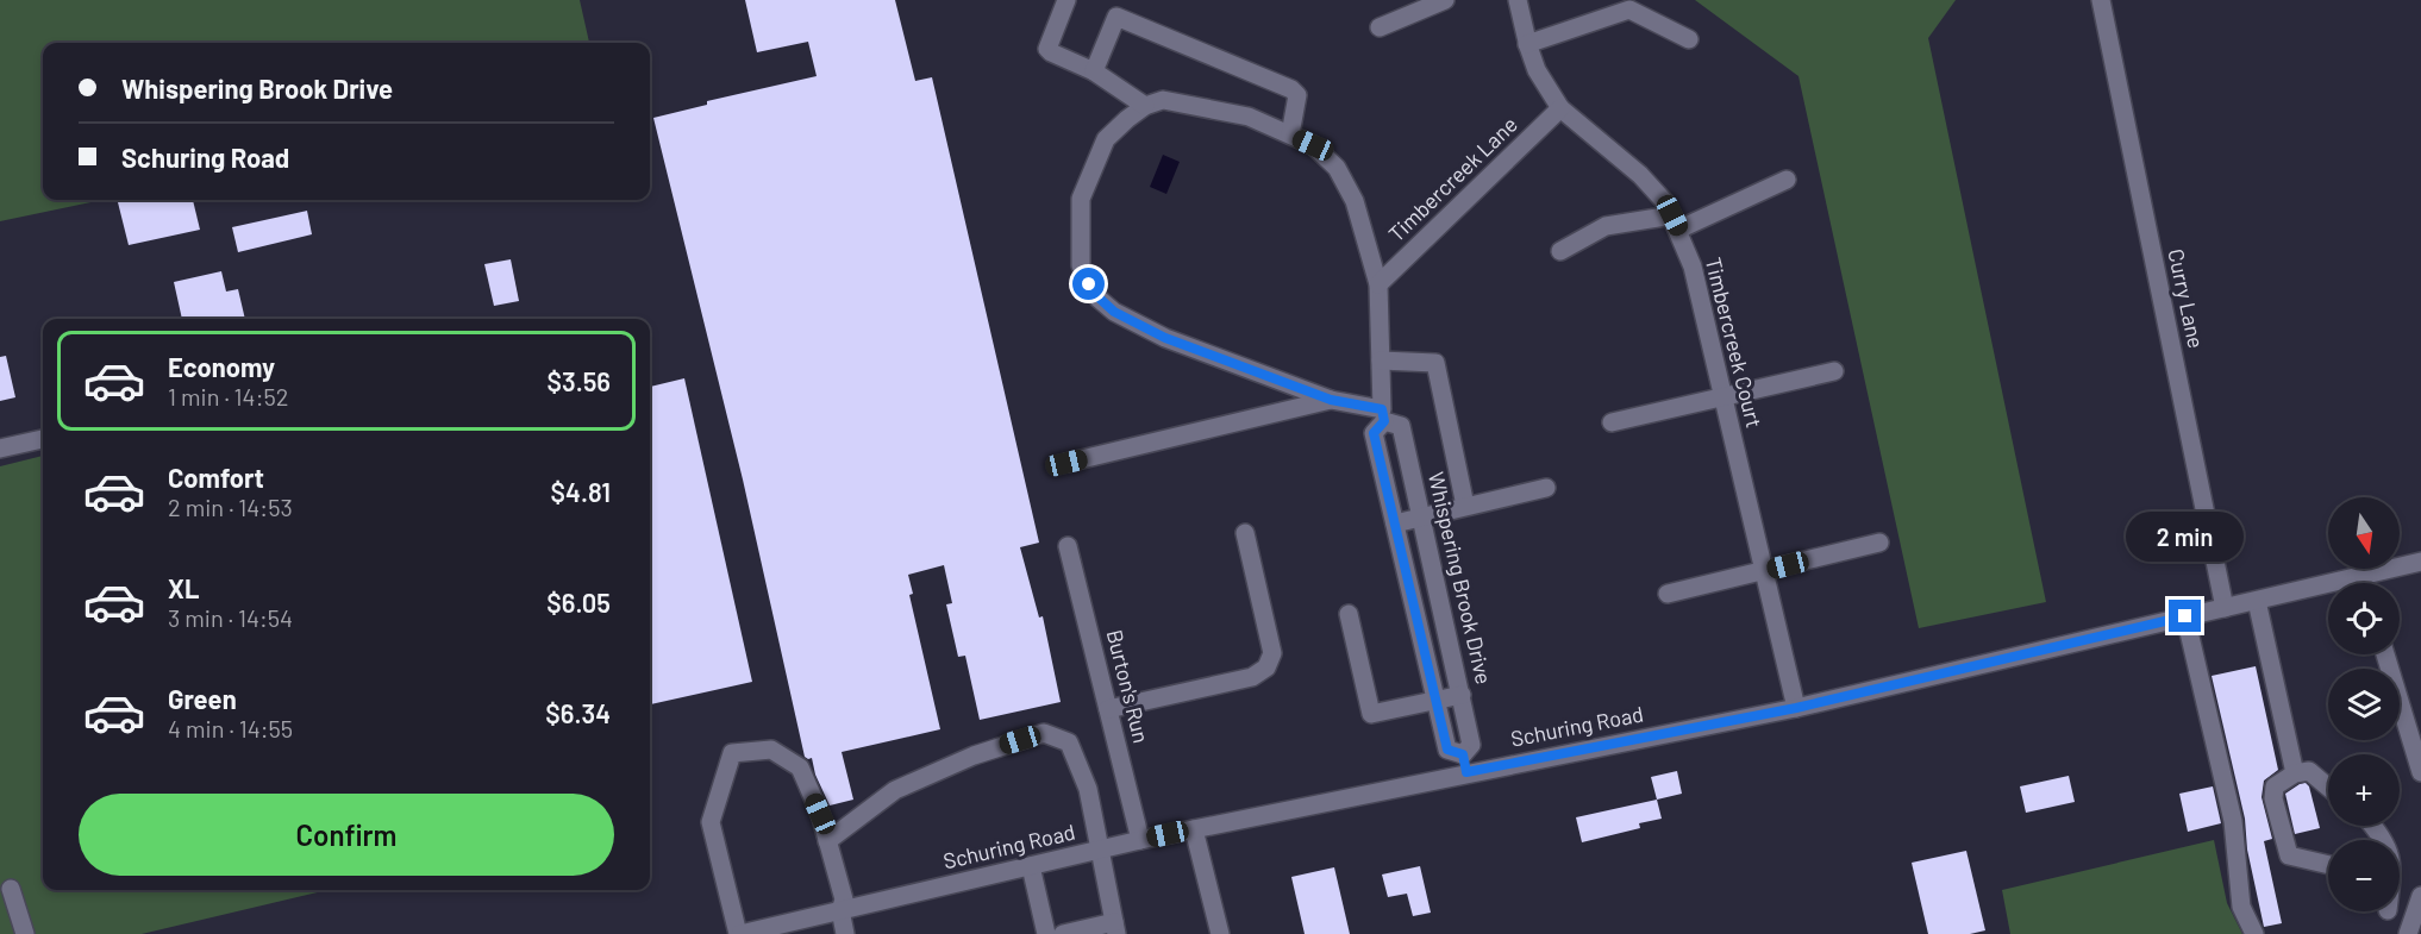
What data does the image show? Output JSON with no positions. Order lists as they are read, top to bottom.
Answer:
{
  "streets": {
    "street": [
      "Timbercreek Lane",
      "Curry Lane",
      "Timbercreek Court",
      "Whispering Brook Drive",
      "Burton's Run",
      "Schuring Road"
    ]
  },
  "crossings": [
    ["Timbercreek Lane", "Timbercreek Court"],
    ["Curry Lane", "Schuring Road"],
    ["Timbercreek Court", "Schuring Road"],
    ["Whispering Brook Drive", "Schuring Road"],
    ["Burton's Run", "Schuring Road"]
  ],
  "north": "bottom",
  "page": {
    "banner": ["Whispering Brook Drive", "Schuring Road"],
    "list": [
      {
        "name": "Economy",
        "note": "1 min · 14:52",
        "value": "$3.56"
      },
      {
        "name": "Comfort",
        "note": "2 min · 14:53",
        "value": "$4.81"
      },
      {
        "name": "XL",
        "note": "3 min · 14:54",
        "value": "$6.05"
      },
      {
        "name": "Green",
        "note": "4 min · 14:55",
        "value": "$6.34"
      }
    ],
    "map_buttons": ["+", "−"],
    "bubble": "2 min",
    "buttons": "Confirm"
  }
}
